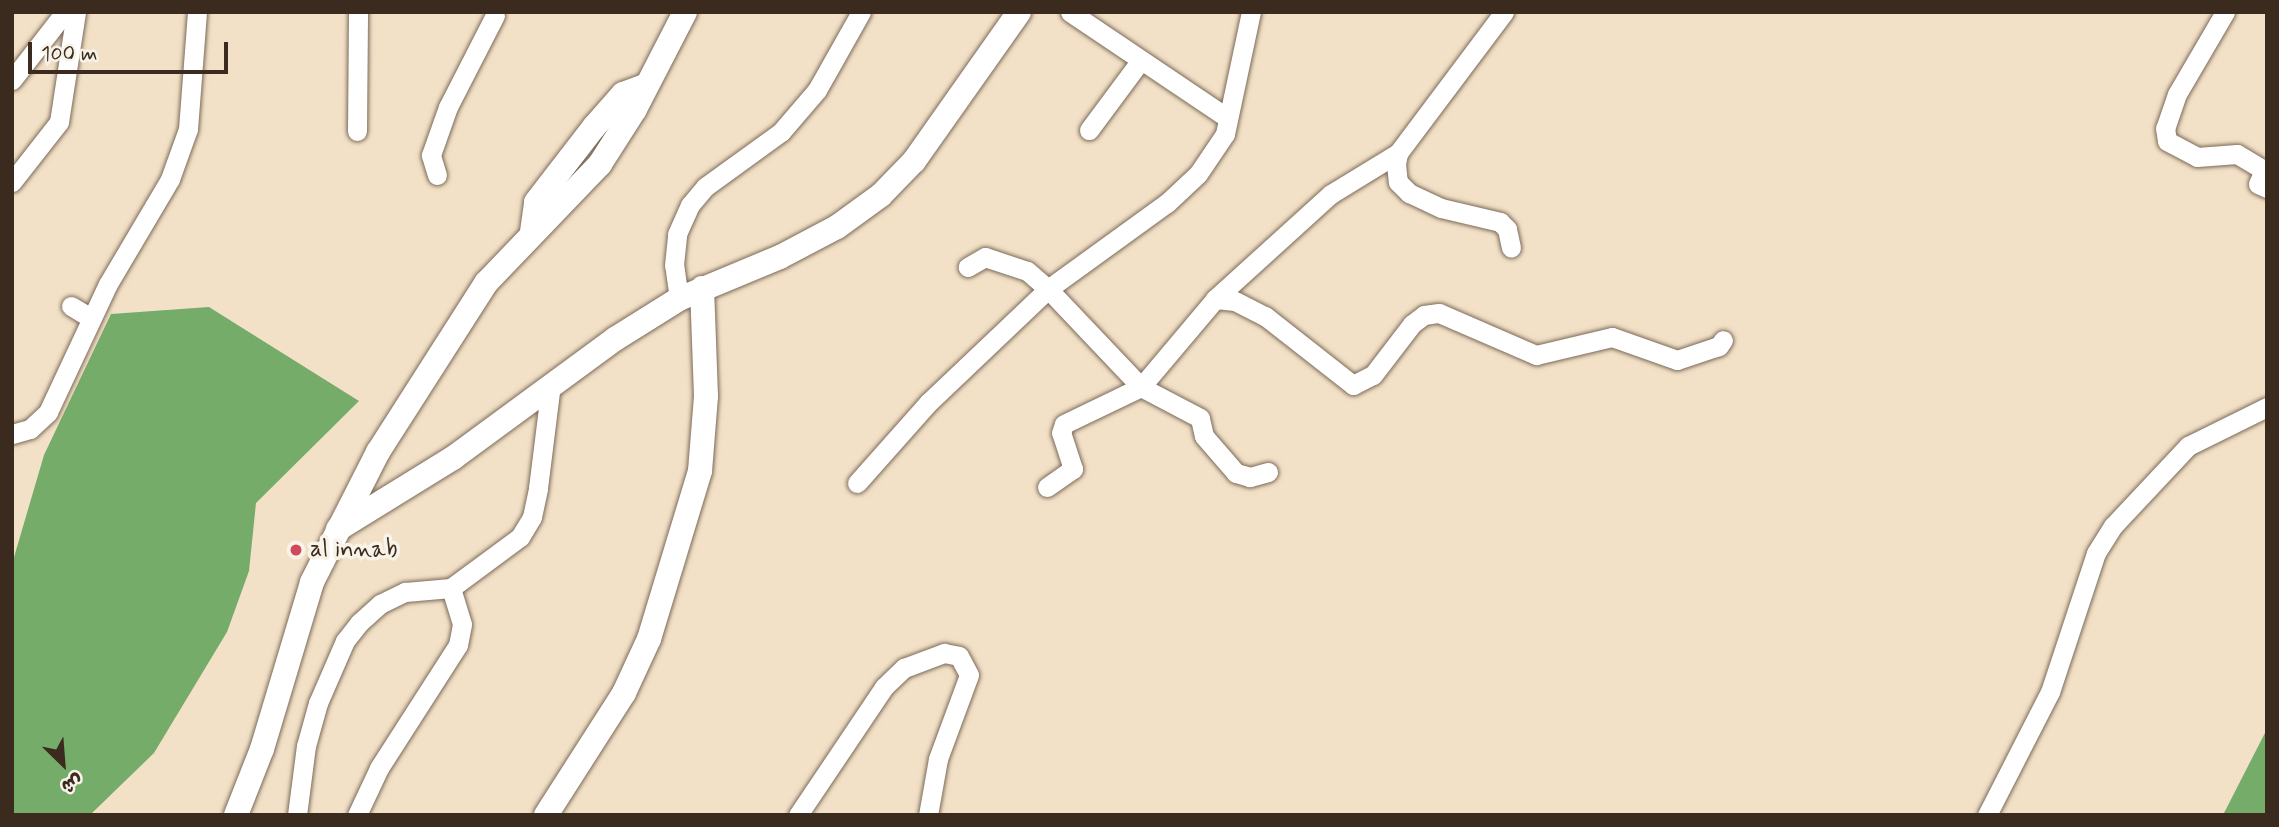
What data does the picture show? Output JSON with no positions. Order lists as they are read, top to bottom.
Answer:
{
  "places": ["al innab"],
  "scale_bar": "100 m",
  "north": "bottom right"
}
